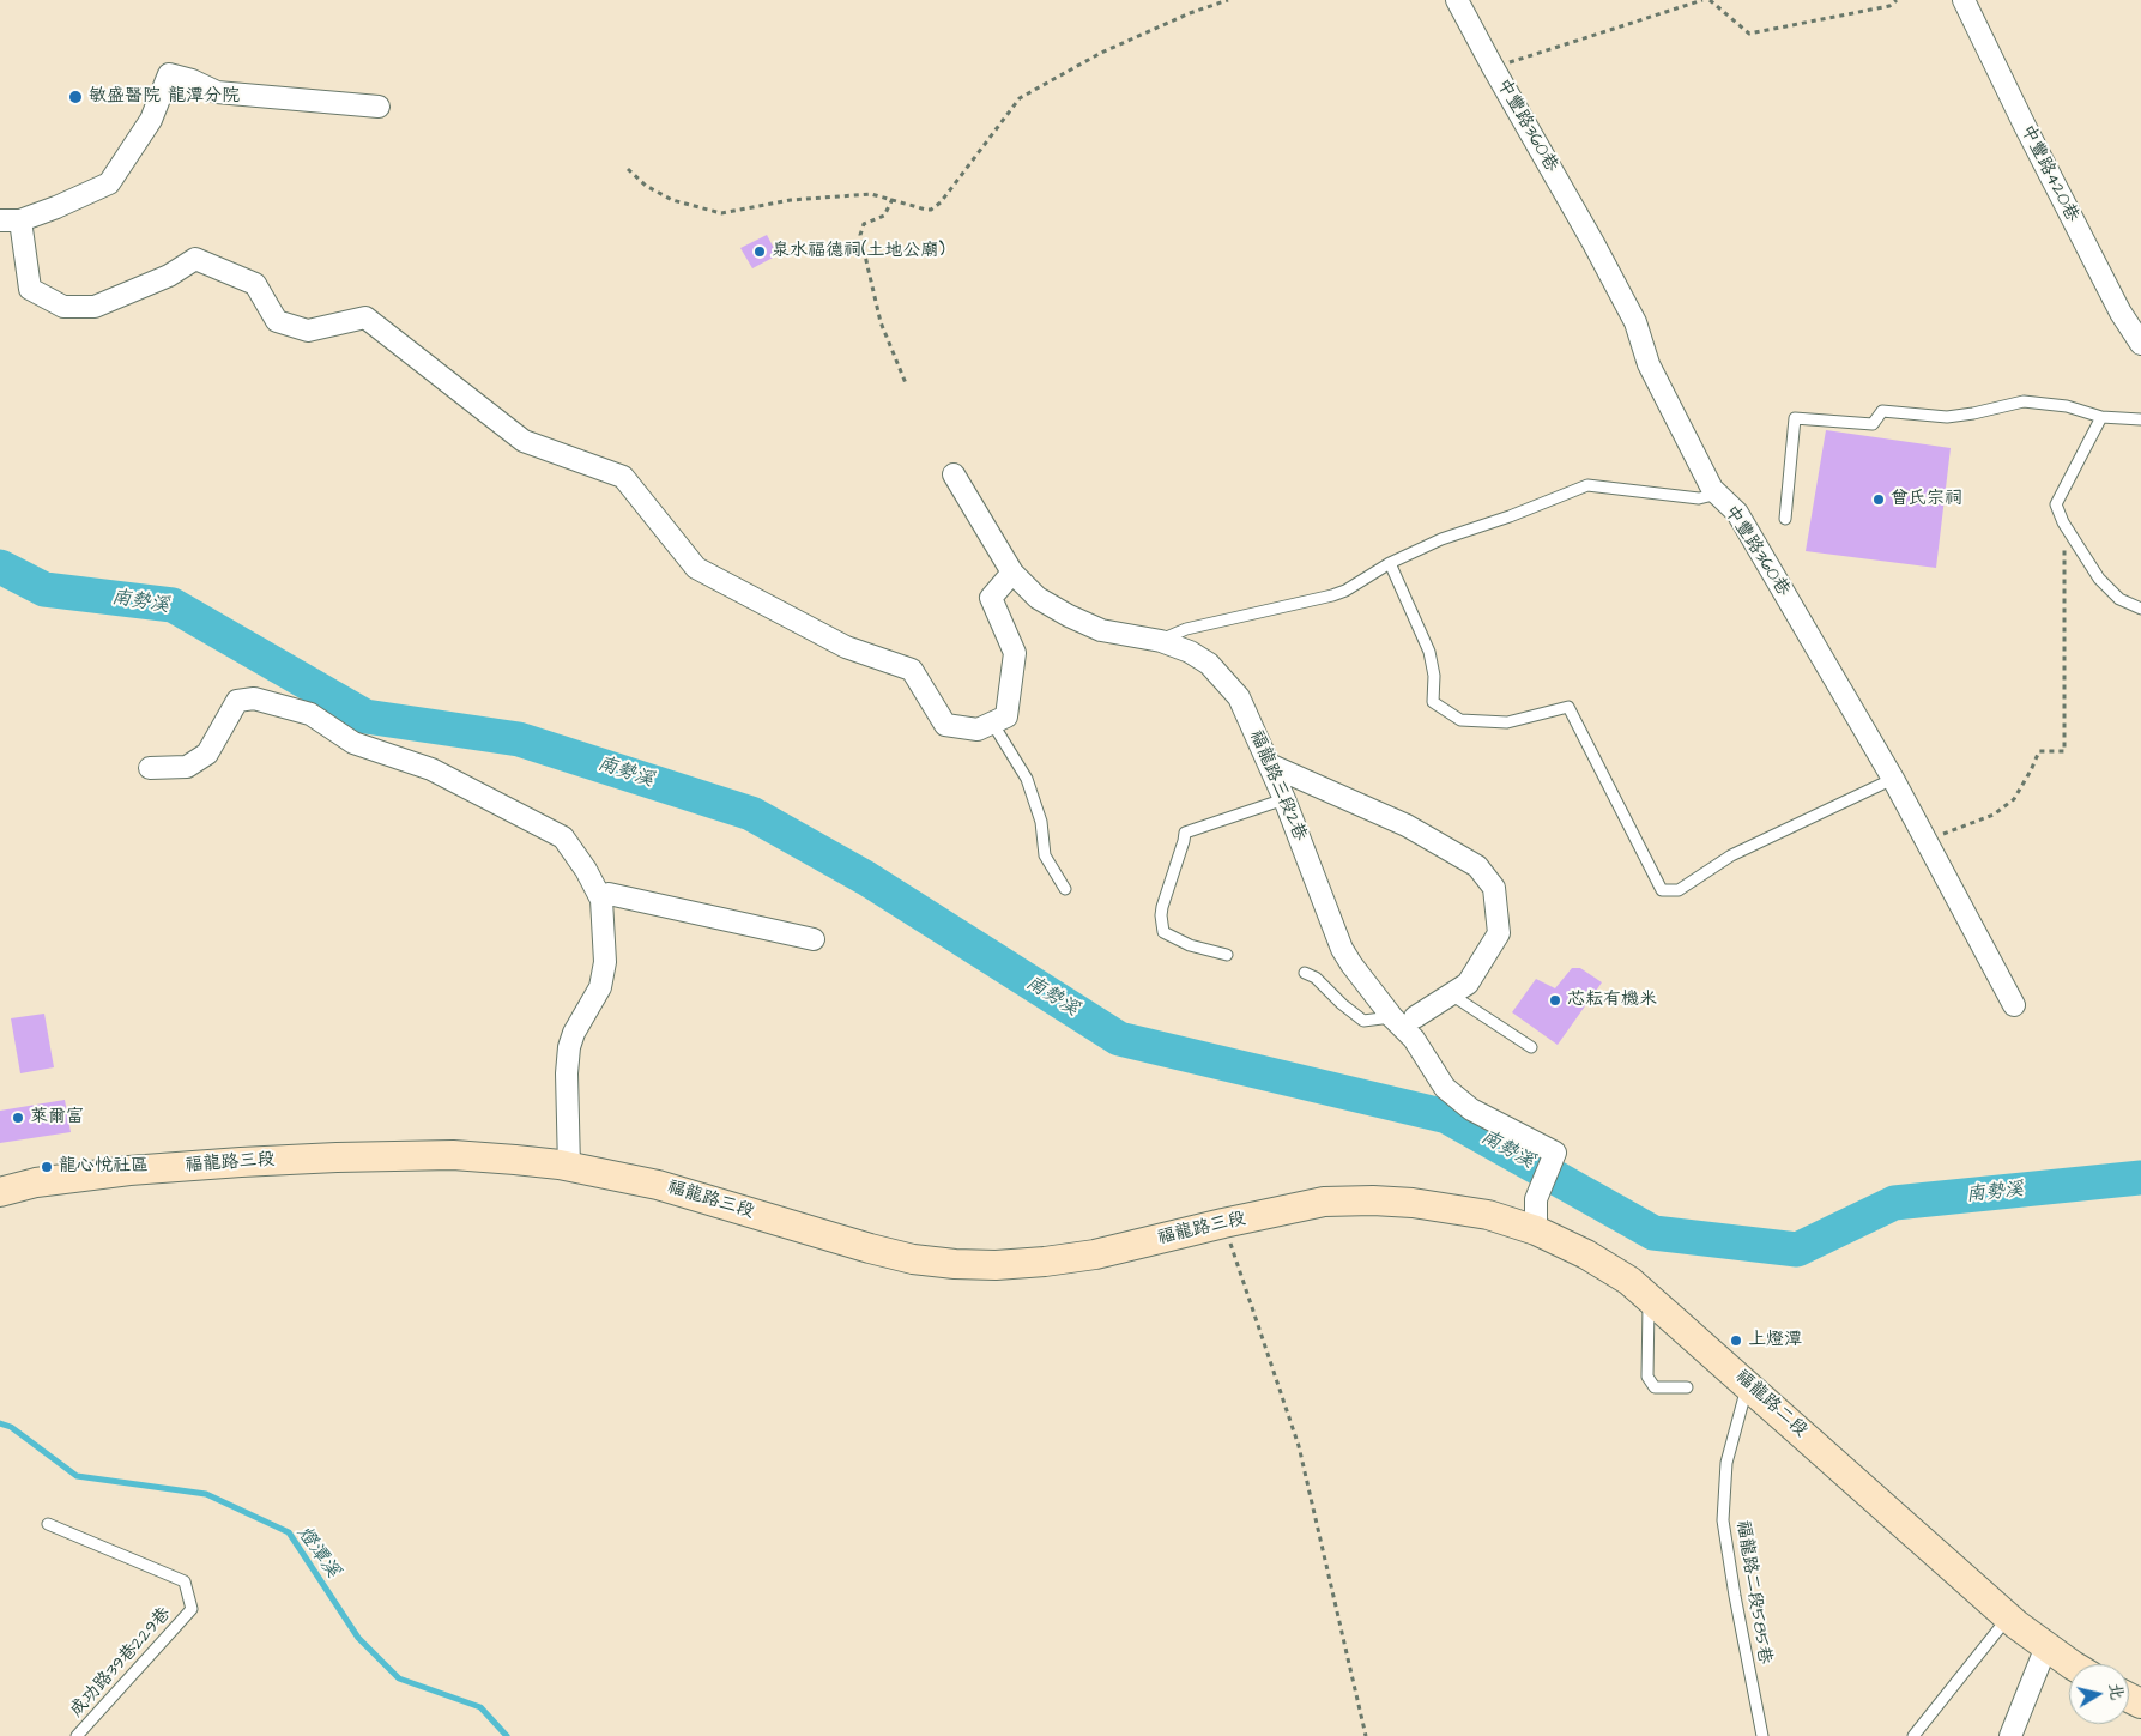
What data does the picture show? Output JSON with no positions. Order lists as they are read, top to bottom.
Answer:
{
  "streets": {
    "main road": ["福龍路三段", "福龍路二段"],
    "street": ["中豐路360巷", "中豐路420巷", "福龍路三段2巷"],
    "lane": ["福龍路二段585巷", "成功路39巷229巷"]
  },
  "crossings": [
    ["福龍路三段2巷", "福龍路二段"],
    ["福龍路三段", "福龍路二段"],
    ["福龍路二段", "福龍路二段585巷"]
  ],
  "water": ["南勢溪", "燈潭溪"],
  "places": [
    "敏盛醫院 龍潭分院",
    "泉水福德祠(土地公廟)",
    "曾氏宗祠",
    "芯耘有機米",
    "萊爾富",
    "龍心悅社區",
    "上燈潭"
  ],
  "north": "right"
}
